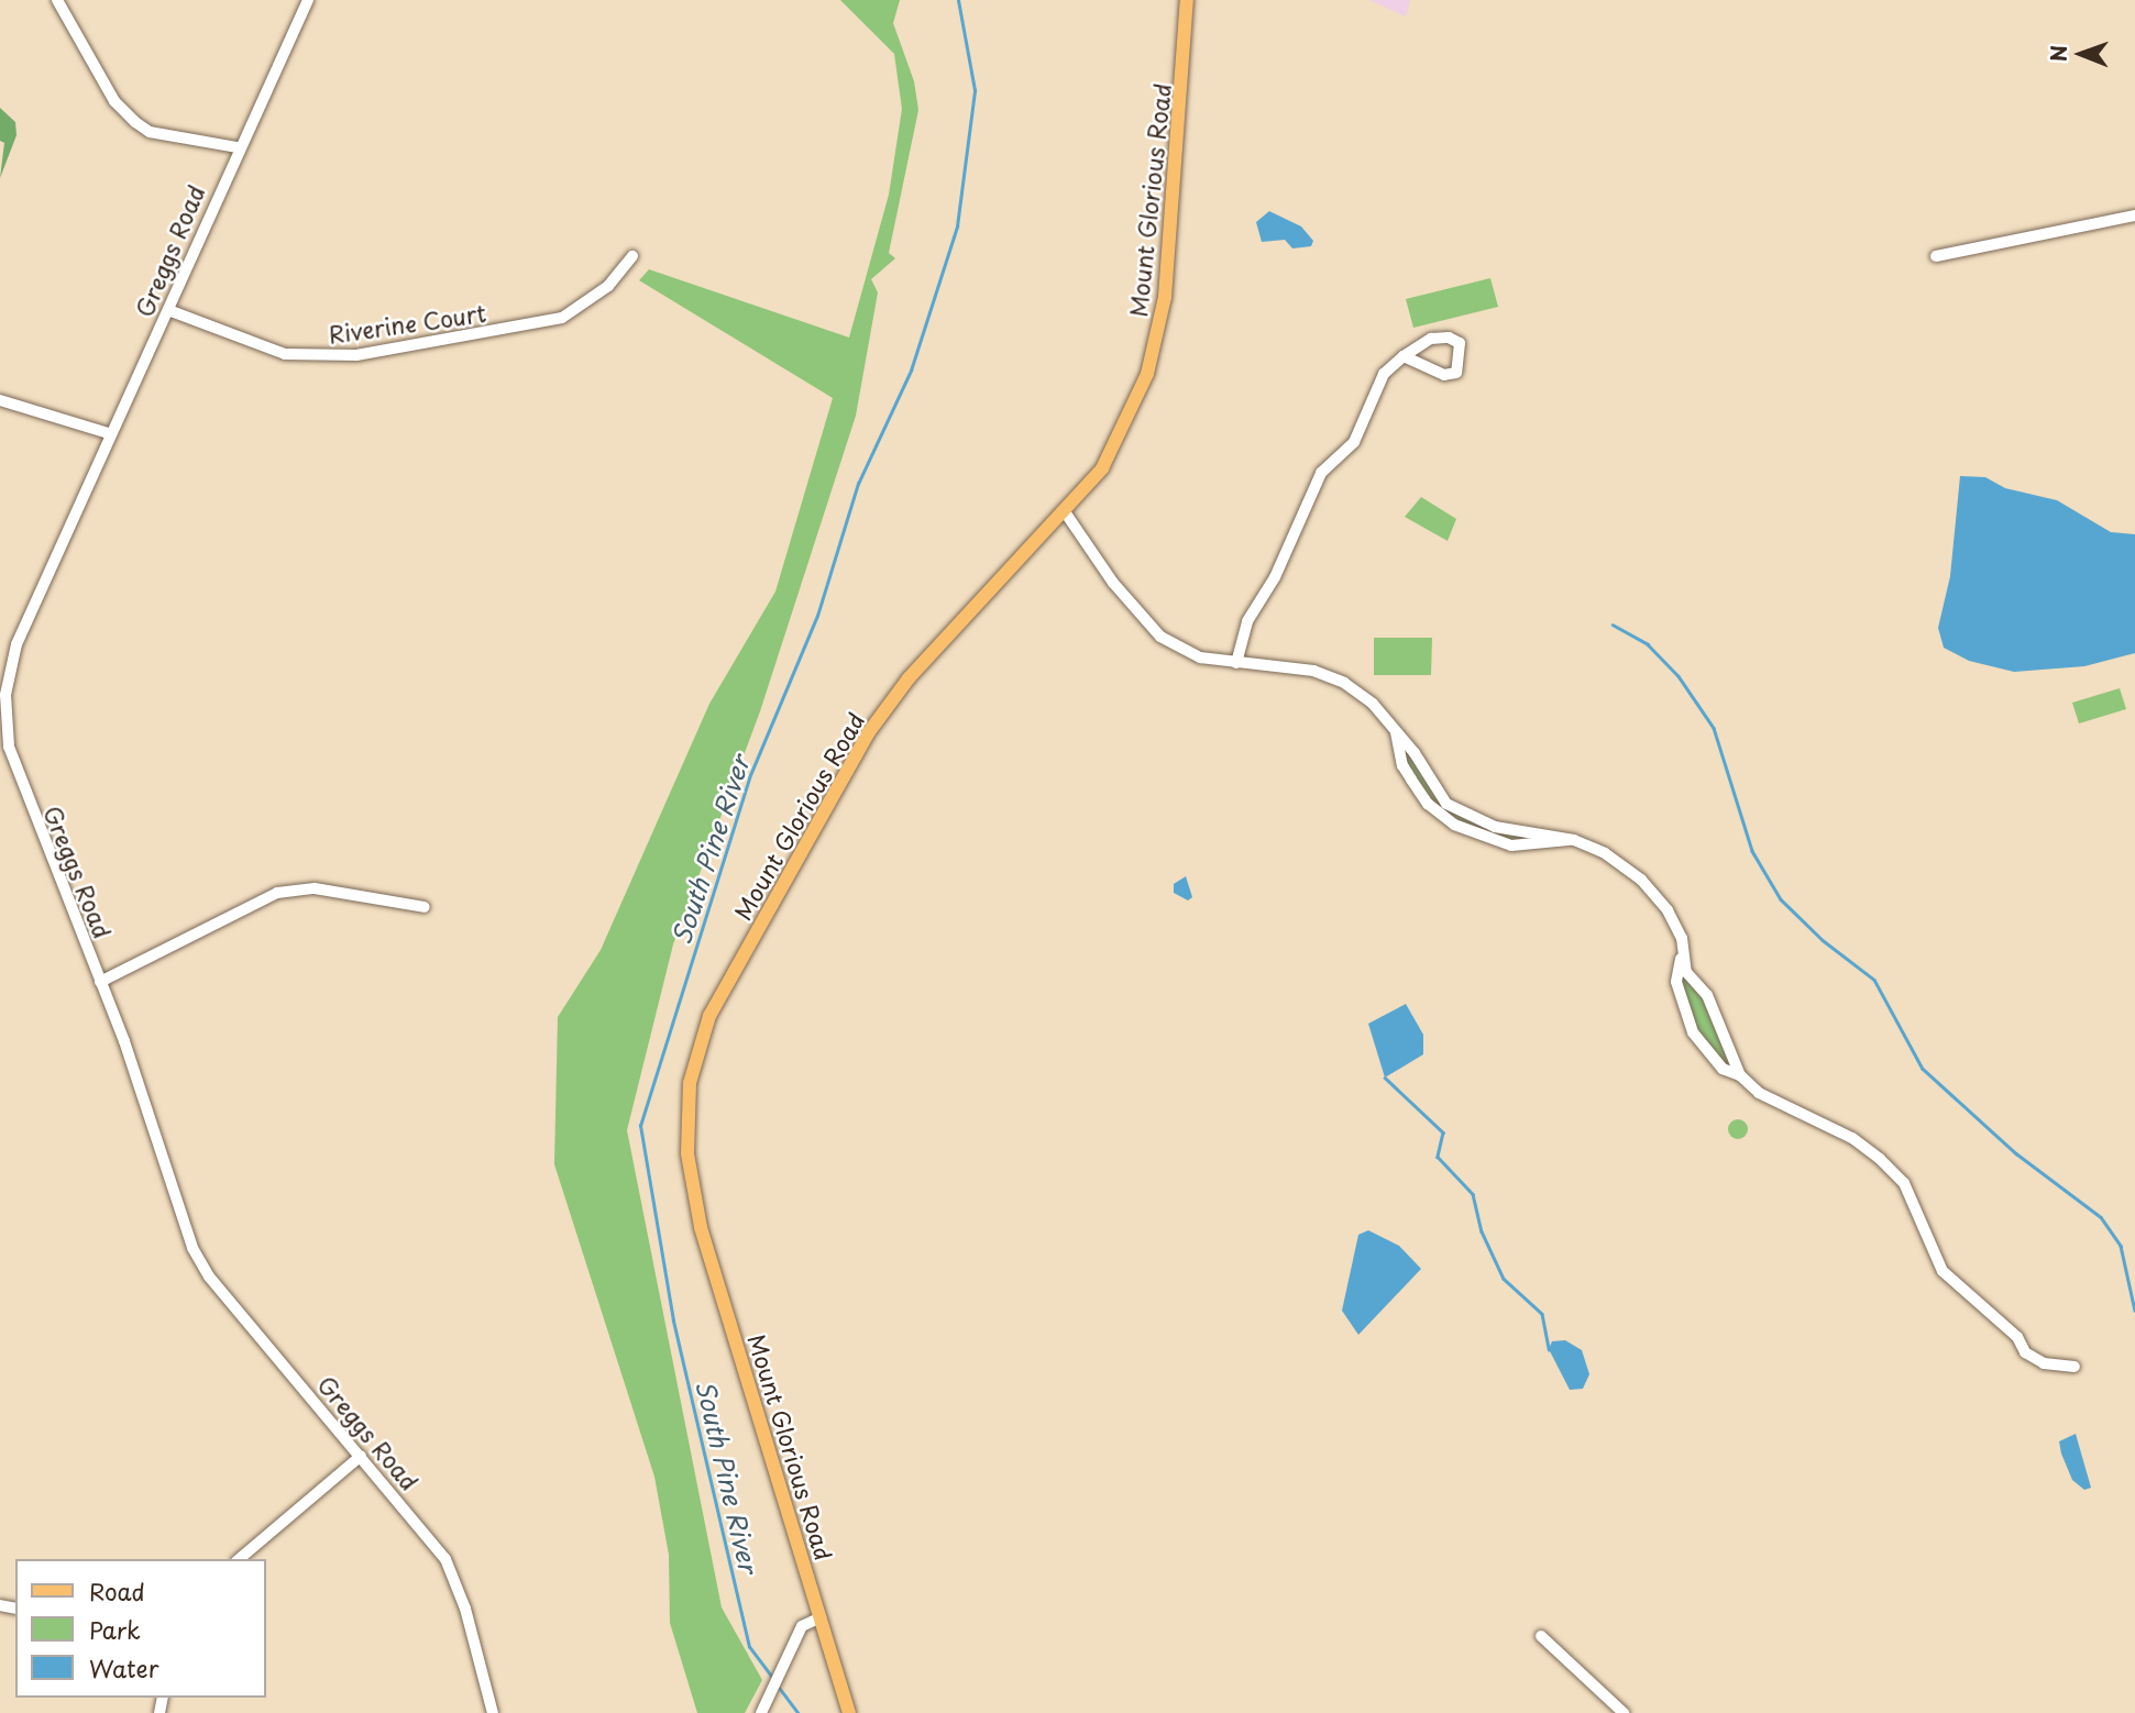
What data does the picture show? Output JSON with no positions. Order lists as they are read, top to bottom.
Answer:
{
  "streets": {
    "main road": ["Mount Glorious Road"],
    "street": ["Greggs Road", "Riverine Court"]
  },
  "crossings": [
    ["Greggs Road", "Riverine Court"]
  ],
  "water": ["South Pine River"],
  "legend": ["Road", "Park", "Water"],
  "north": "left"
}
